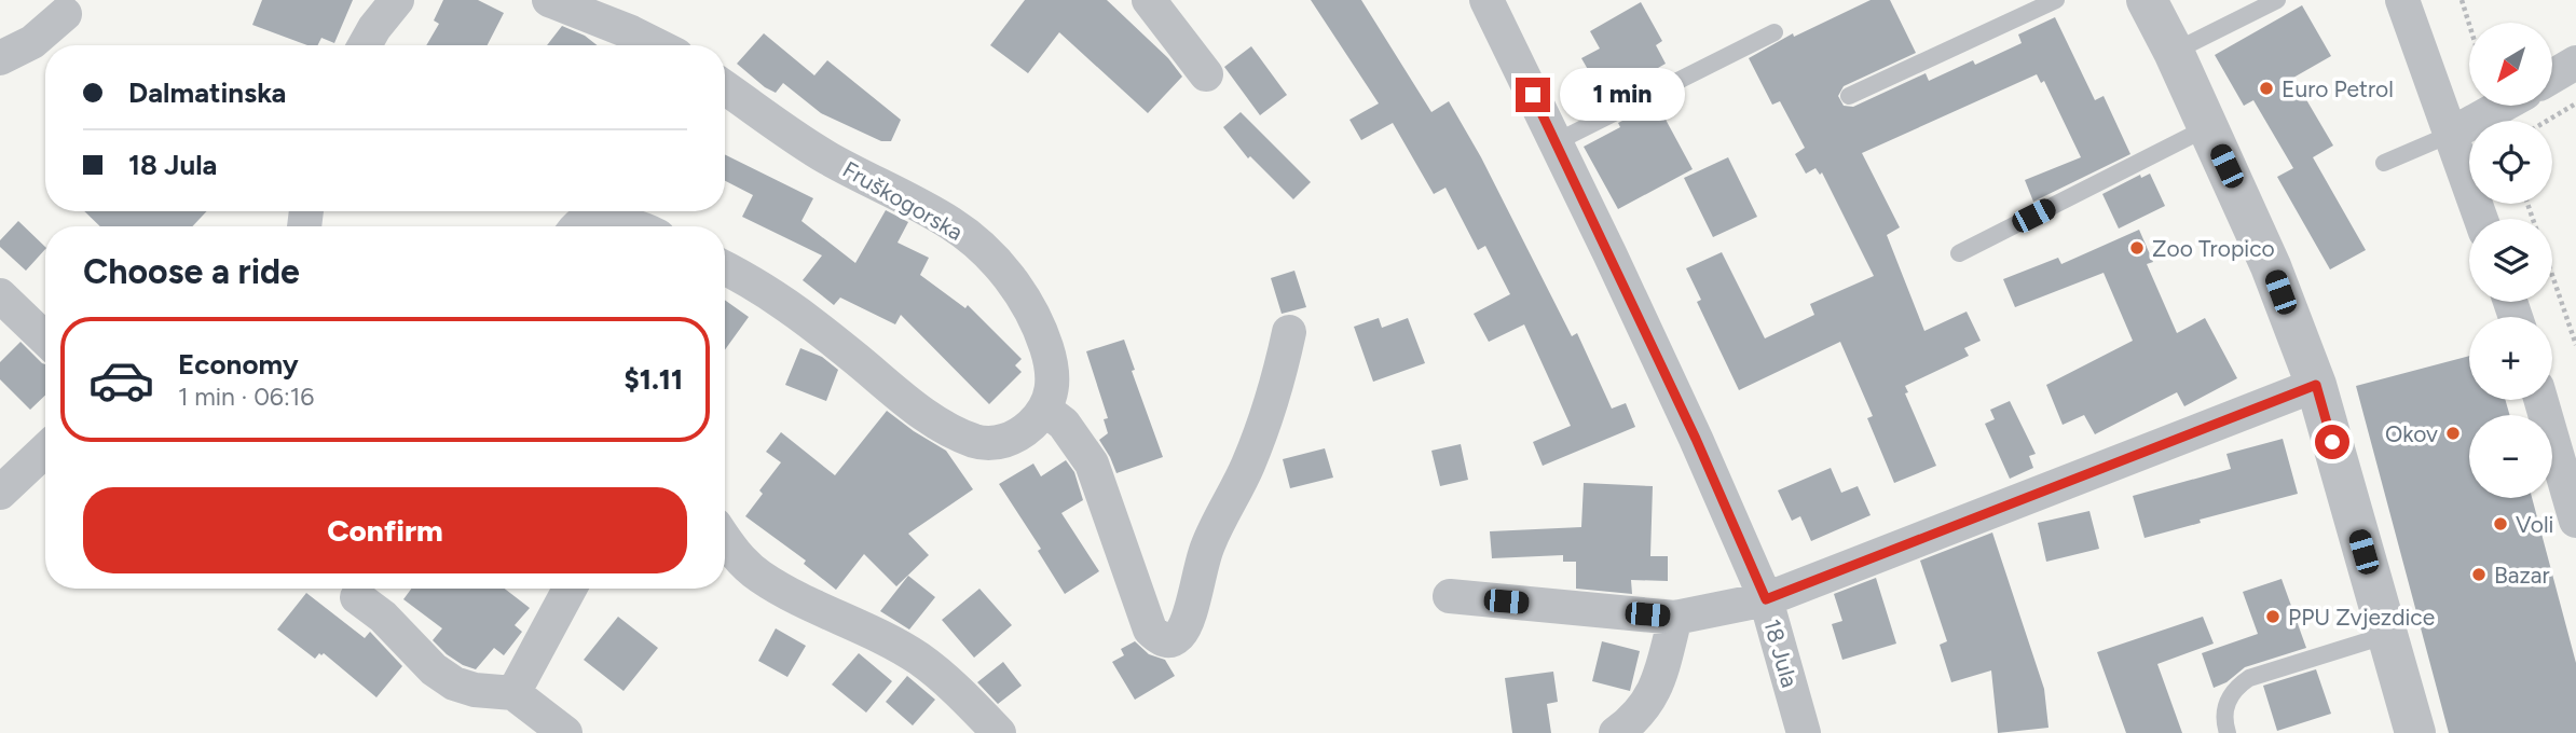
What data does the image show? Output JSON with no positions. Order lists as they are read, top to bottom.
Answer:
{
  "streets": {
    "street": ["Fruškogorska", "18 Jula"]
  },
  "places": [
    "Euro Petrol",
    "Zoo Tropico",
    "Okov",
    "Voli",
    "Bazar",
    "PPU Zvjezdice"
  ],
  "north": "bottom left",
  "page": {
    "map_buttons": ["+", "−"],
    "banner": ["Dalmatinska", "18 Jula"],
    "bubble": "1 min",
    "heading": "Choose a ride",
    "list": [
      {
        "name": "Economy",
        "note": "1 min · 06:16",
        "value": "$1.11"
      }
    ],
    "buttons": "Confirm"
  }
}
